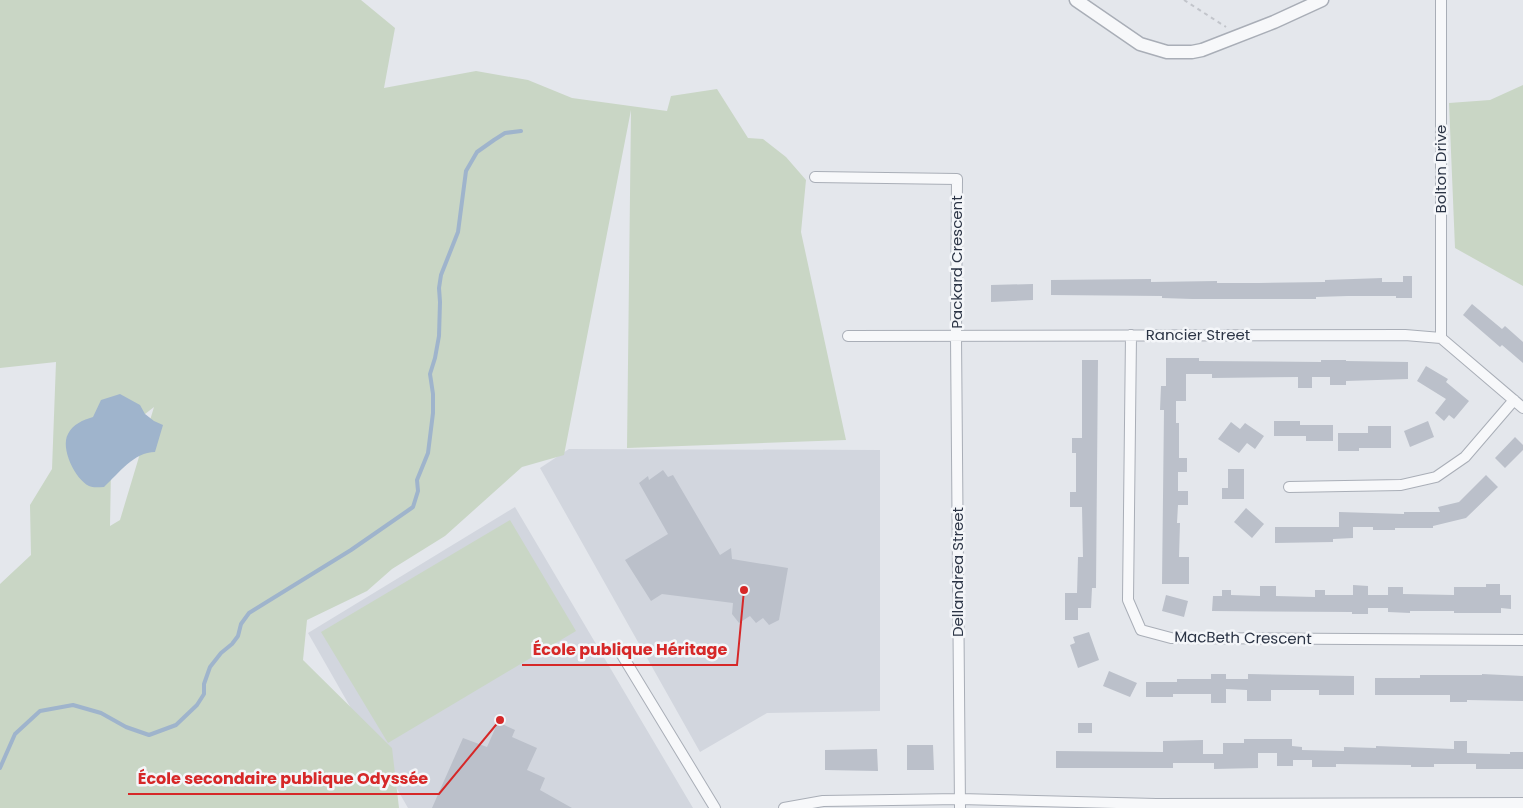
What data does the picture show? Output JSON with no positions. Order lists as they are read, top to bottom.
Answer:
{
  "streets": {
    "street": [
      "Bolton Drive",
      "Packard Crescent",
      "Rancier Street",
      "Dellandrea Street",
      "MacBeth Crescent"
    ]
  },
  "crossings": [
    ["Bolton Drive", "Rancier Street"],
    ["Packard Crescent", "Rancier Street"],
    ["Packard Crescent", "Dellandrea Street"],
    ["Rancier Street", "Dellandrea Street"],
    ["Rancier Street", "MacBeth Crescent"]
  ],
  "places": ["École publique Héritage", "École secondaire publique Odyssée"]
}
